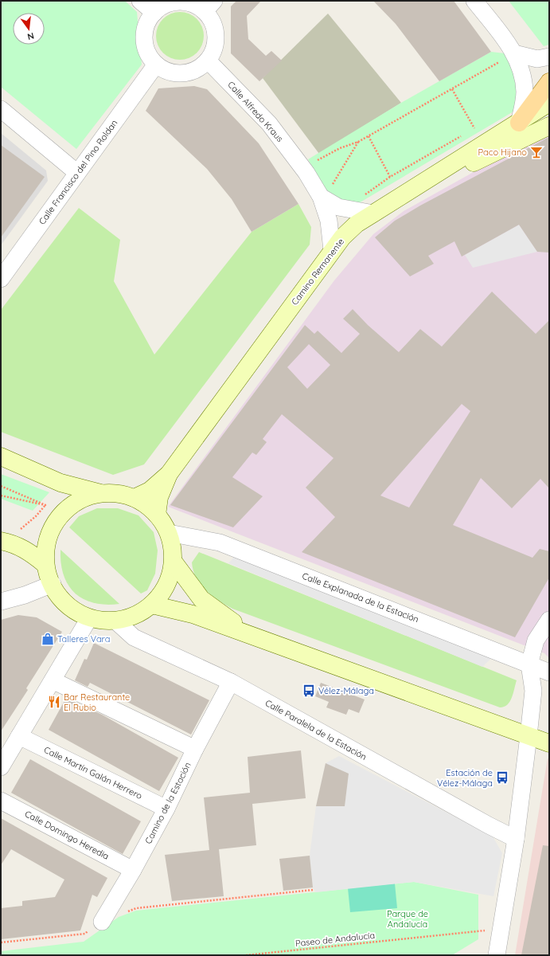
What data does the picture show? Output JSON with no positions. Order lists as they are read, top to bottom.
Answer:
{
  "streets": {
    "street": [
      "Calle Alfredo Kraus",
      "Calle Francisco del Pino Roldan",
      "Camino Remanente",
      "Calle Explanada de la Estación",
      "Calle Paralela de la Estación",
      "Calle Martín Galán Herrero",
      "Camino de la Estación",
      "Calle Domingo Heredia"
    ],
    "path": ["Paseo de Andalucía"]
  },
  "crossings": [
    ["Calle Alfredo Kraus", "Calle Francisco del Pino Roldan"],
    ["Calle Alfredo Kraus", "Camino Remanente"],
    ["Calle Paralela de la Estación", "Camino de la Estación"],
    ["Calle Martín Galán Herrero", "Camino de la Estación"],
    ["Camino de la Estación", "Calle Domingo Heredia"]
  ],
  "parks": ["Parque de Andalucía"],
  "places": {
    "bar": ["Paco Hijano"],
    "shop": ["Talleres Vara"],
    "bus stop": ["Vélez-Málaga", "Estación de Vélez-Málaga"],
    "restaurant": ["Bar Restaurante El Rubio"]
  },
  "north": "bottom"
}
